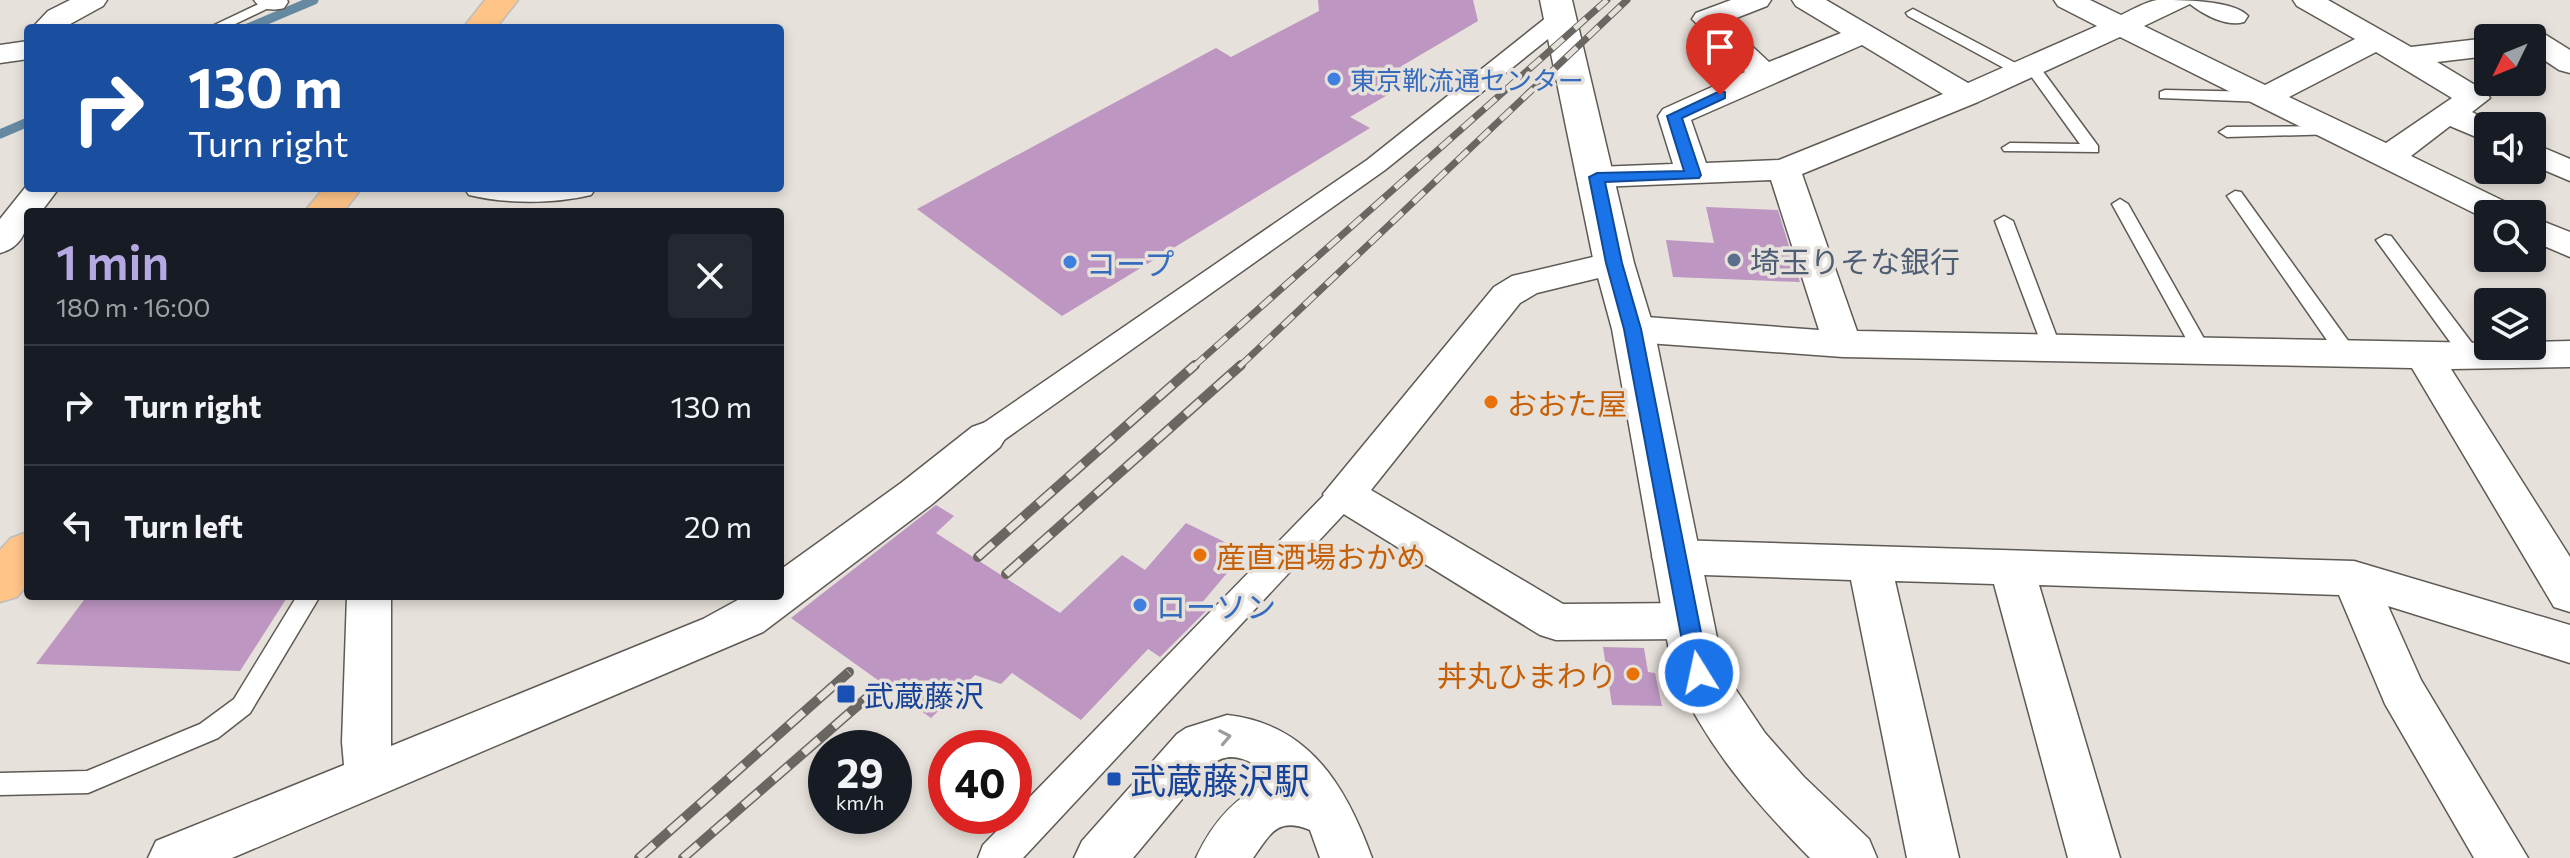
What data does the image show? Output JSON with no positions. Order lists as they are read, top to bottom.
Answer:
{
  "places": {
    "other": [
      "東京靴流通センター",
      "埼玉りそな銀行",
      "コープ",
      "おおた屋",
      "産直酒場おかめ",
      "ローソン",
      "丼丸ひまわり"
    ],
    "transit": ["武蔵藤沢", "武蔵藤沢駅"]
  },
  "north": "bottom left",
  "page": {
    "turn": ["130 m", "Turn right"],
    "heading": ["1 min", "180 m · 16:00"],
    "list": [
      {
        "name": "Turn right",
        "value": "130 m"
      },
      {
        "name": "Turn left",
        "value": "20 m"
      }
    ],
    "speed": "29 km/h",
    "limit": "40"
  }
}
